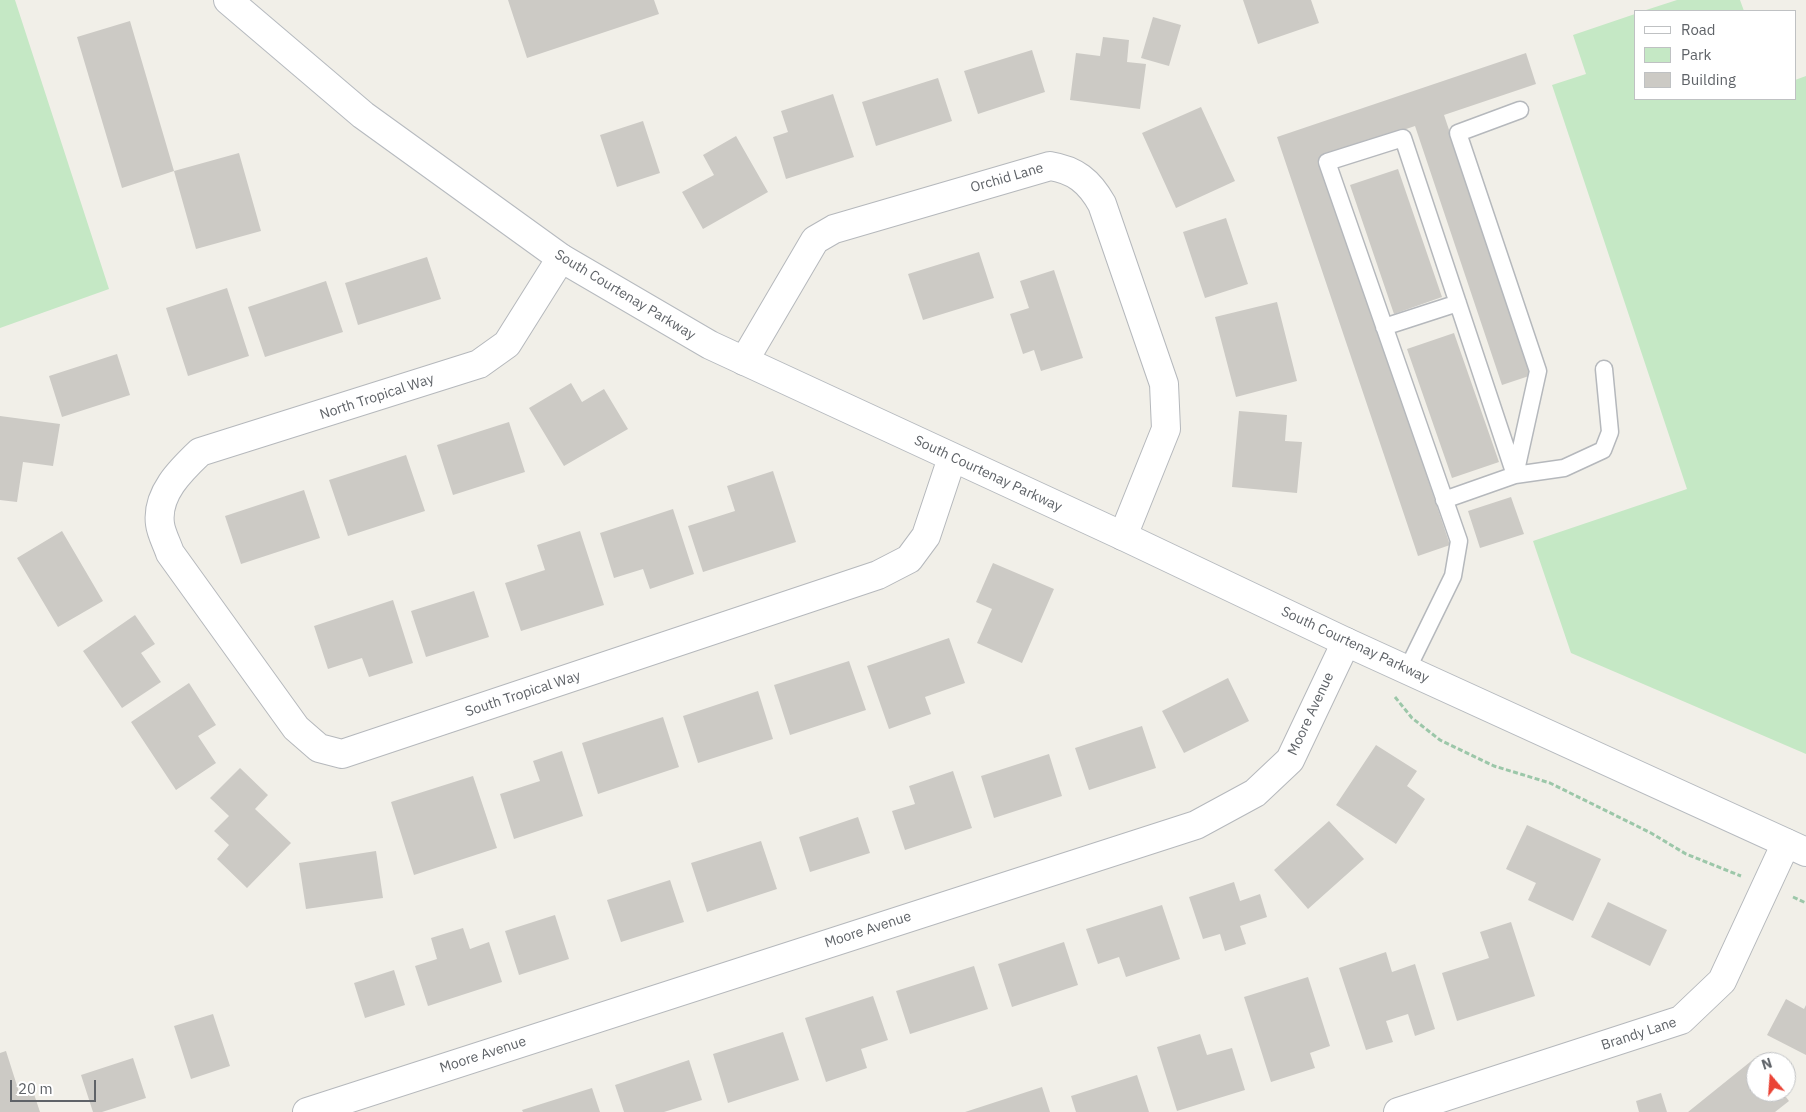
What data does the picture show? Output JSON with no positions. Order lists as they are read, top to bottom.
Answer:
{
  "streets": {
    "street": [
      "Orchid Lane",
      "South Courtenay Parkway",
      "North Tropical Way",
      "South Tropical Way",
      "Moore Avenue",
      "Brandy Lane"
    ]
  },
  "crossings": [
    ["Orchid Lane", "South Courtenay Parkway"],
    ["South Courtenay Parkway", "North Tropical Way"],
    ["South Courtenay Parkway", "South Tropical Way"],
    ["South Courtenay Parkway", "Moore Avenue"],
    ["South Courtenay Parkway", "Brandy Lane"],
    ["North Tropical Way", "South Tropical Way"]
  ],
  "legend": ["Road", "Park", "Building"],
  "scale_bar": "20 m",
  "north": "top"
}
